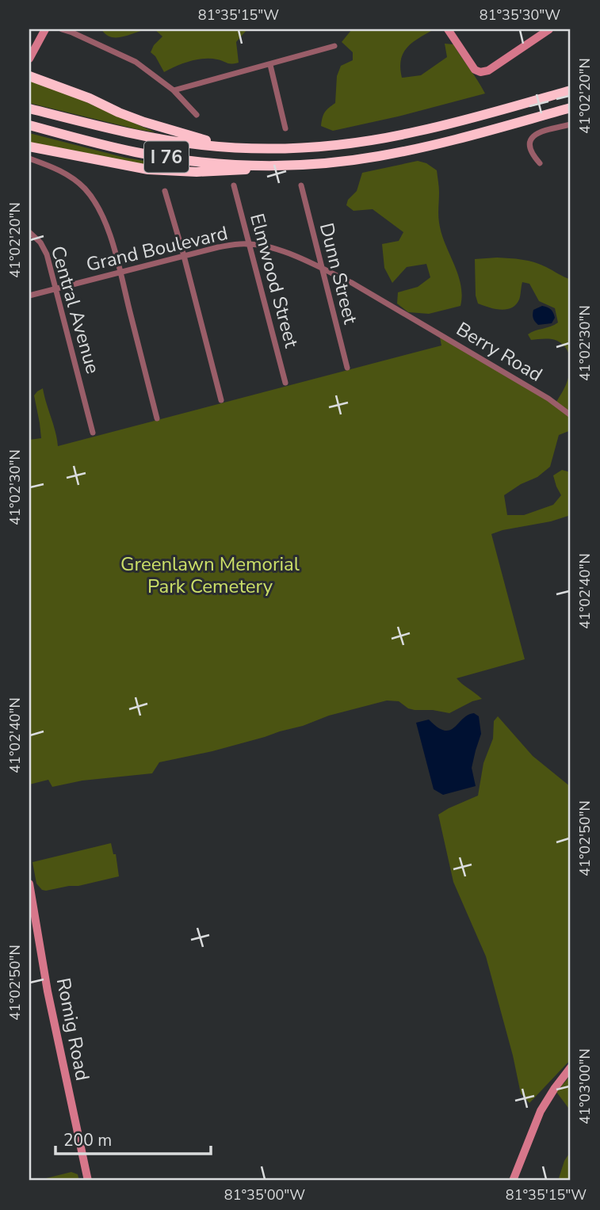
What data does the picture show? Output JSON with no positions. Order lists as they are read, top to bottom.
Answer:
{
  "streets": {
    "highway": ["I 76"],
    "street": [
      "Grand Boulevard",
      "Dunn Street",
      "Elmwood Street",
      "Central Avenue",
      "Berry Road",
      "Romig Road"
    ]
  },
  "crossings": [
    ["Grand Boulevard", "Dunn Street"],
    ["Grand Boulevard", "Elmwood Street"],
    ["Grand Boulevard", "Central Avenue"],
    ["Grand Boulevard", "Berry Road"]
  ],
  "parks": ["Greenlawn Memorial Park Cemetery"],
  "scale_bar": "200 m",
  "coordinates": [
    "81°35'15\"W",
    "81°35'30\"W",
    "41°02'20\"N",
    "41°02'30\"N",
    "41°02'40\"N",
    "41°02'50\"N",
    "41°03'00\"N",
    "81°35'00\"W"
  ]
}
